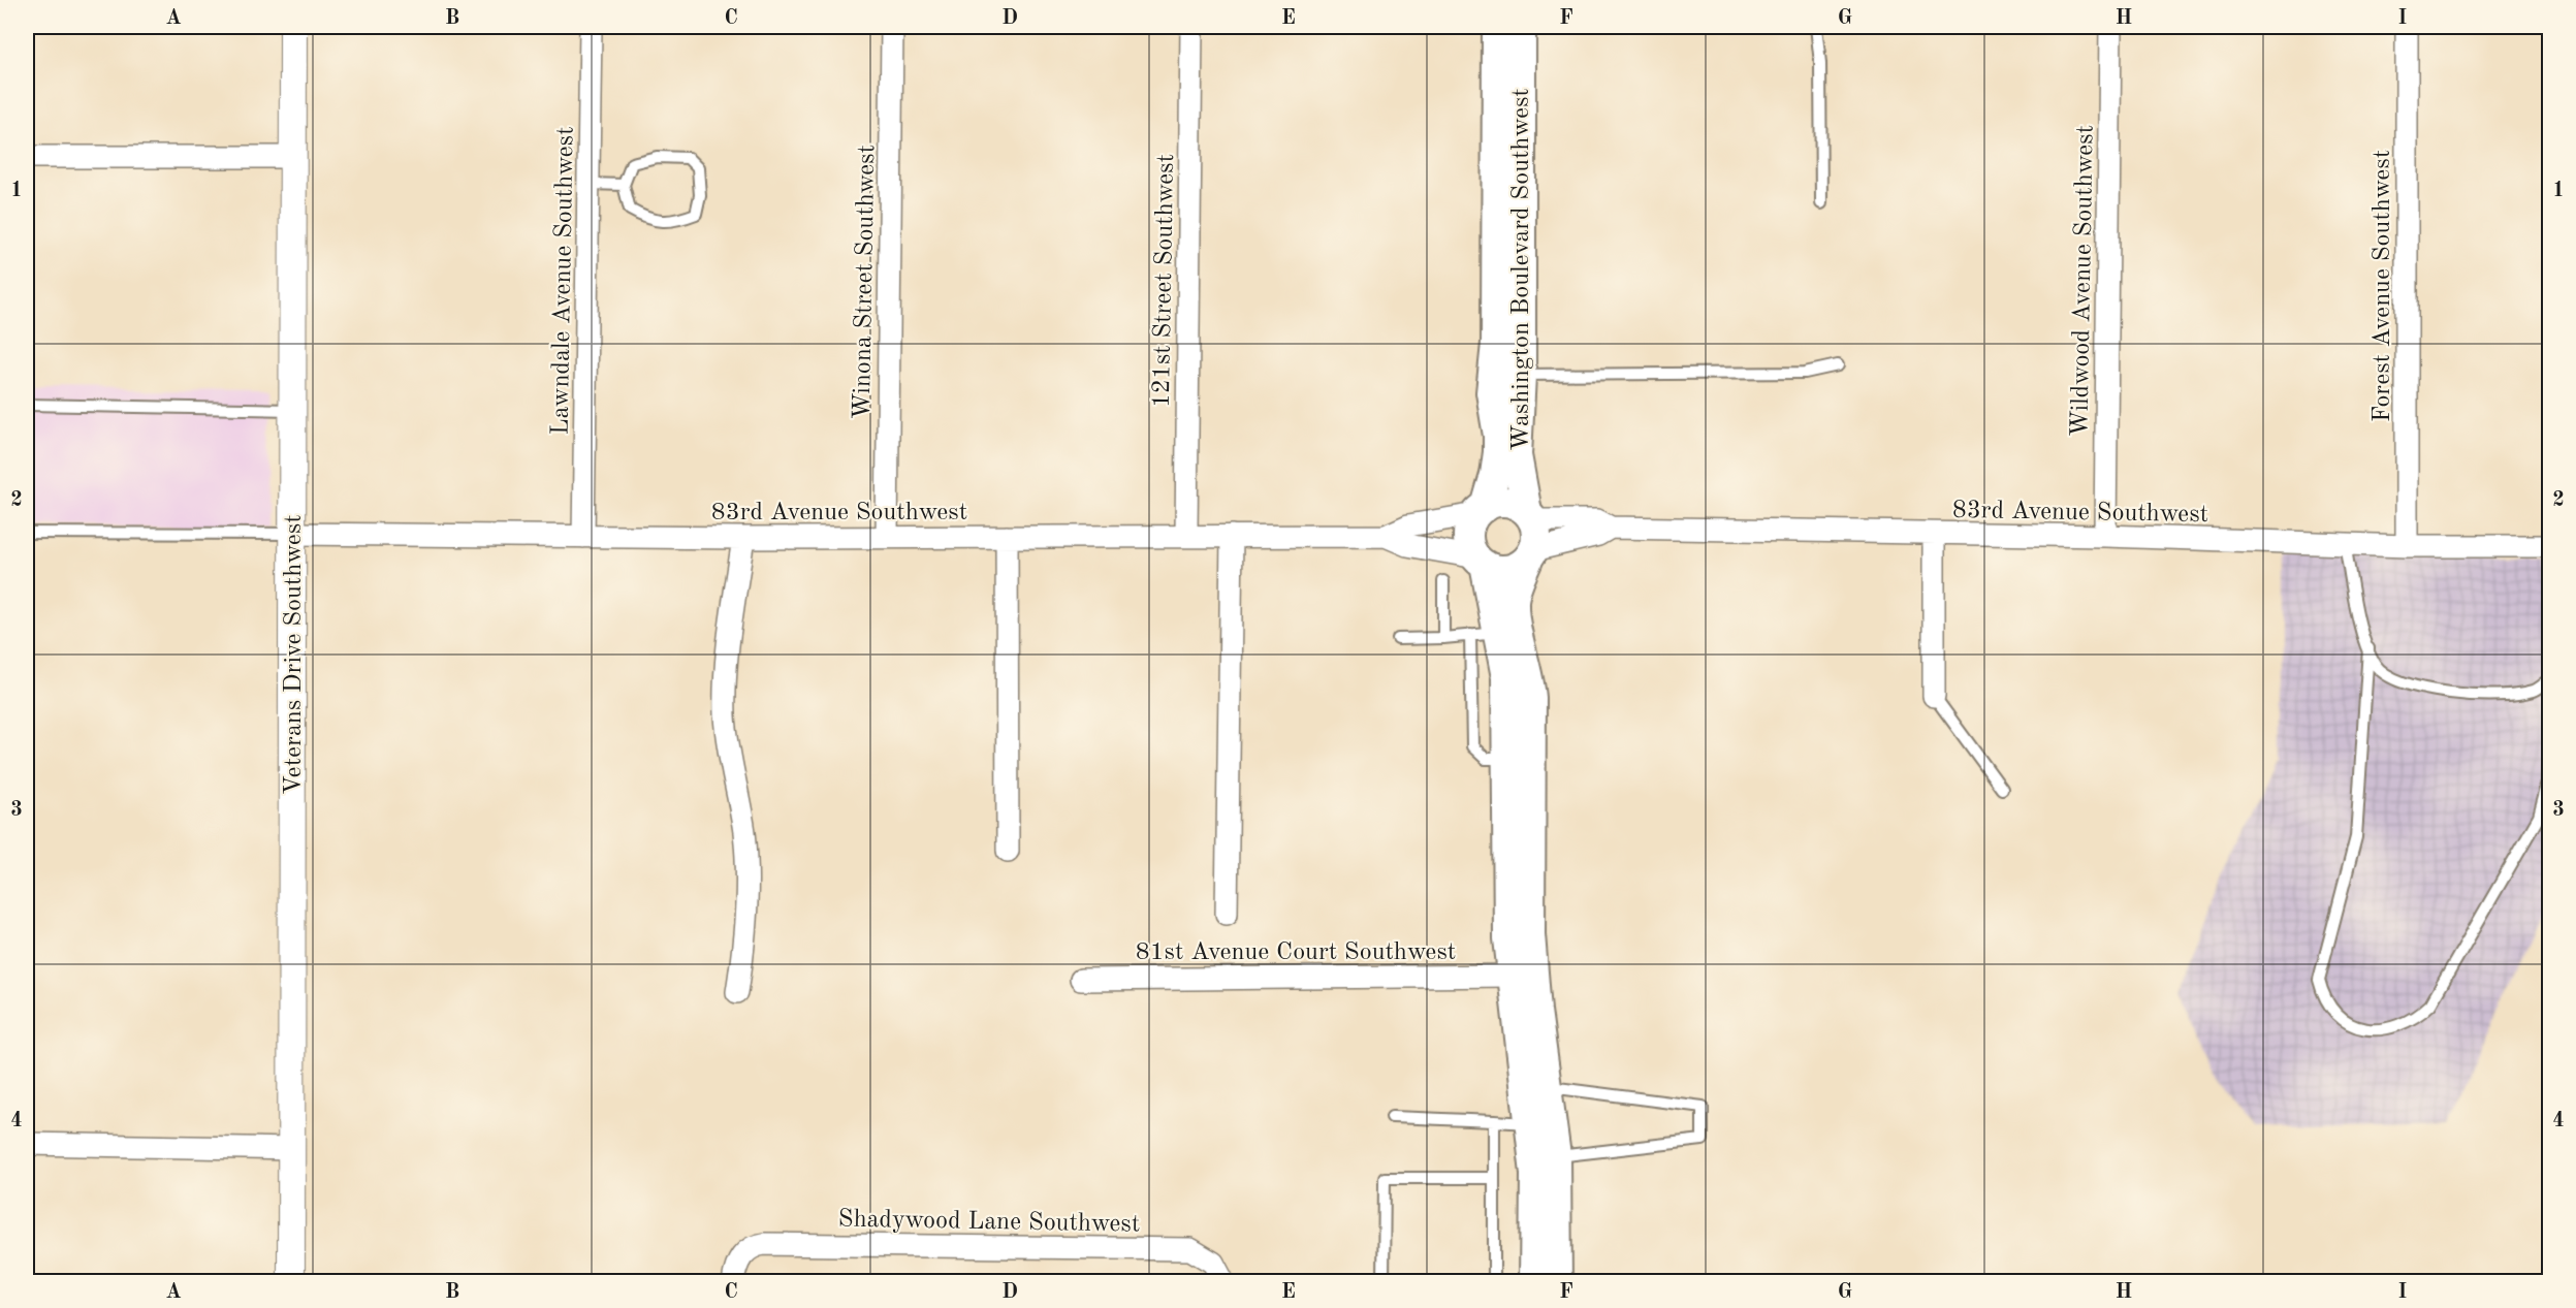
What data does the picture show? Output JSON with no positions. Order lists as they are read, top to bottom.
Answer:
{
  "streets": {
    "main road": ["Washington Boulevard Southwest"],
    "street": [
      "Lawndale Avenue Southwest",
      "121st Street Southwest",
      "Wildwood Avenue Southwest",
      "Winona Street Southwest",
      "Forest Avenue Southwest",
      "83rd Avenue Southwest",
      "Veterans Drive Southwest",
      "81st Avenue Court Southwest",
      "Shadywood Lane Southwest"
    ]
  },
  "crossings": [
    ["Washington Boulevard Southwest", "83rd Avenue Southwest"],
    ["Lawndale Avenue Southwest", "83rd Avenue Southwest"],
    ["121st Street Southwest", "83rd Avenue Southwest"],
    ["Wildwood Avenue Southwest", "83rd Avenue Southwest"],
    ["Winona Street Southwest", "83rd Avenue Southwest"],
    ["Forest Avenue Southwest", "83rd Avenue Southwest"],
    ["83rd Avenue Southwest", "Veterans Drive Southwest"]
  ],
  "grid": {
    "columns": [
      "A",
      "B",
      "C",
      "D",
      "E",
      "F",
      "G",
      "H",
      "I"
    ],
    "rows": [
      "1",
      "2",
      "3",
      "4"
    ]
  }
}
